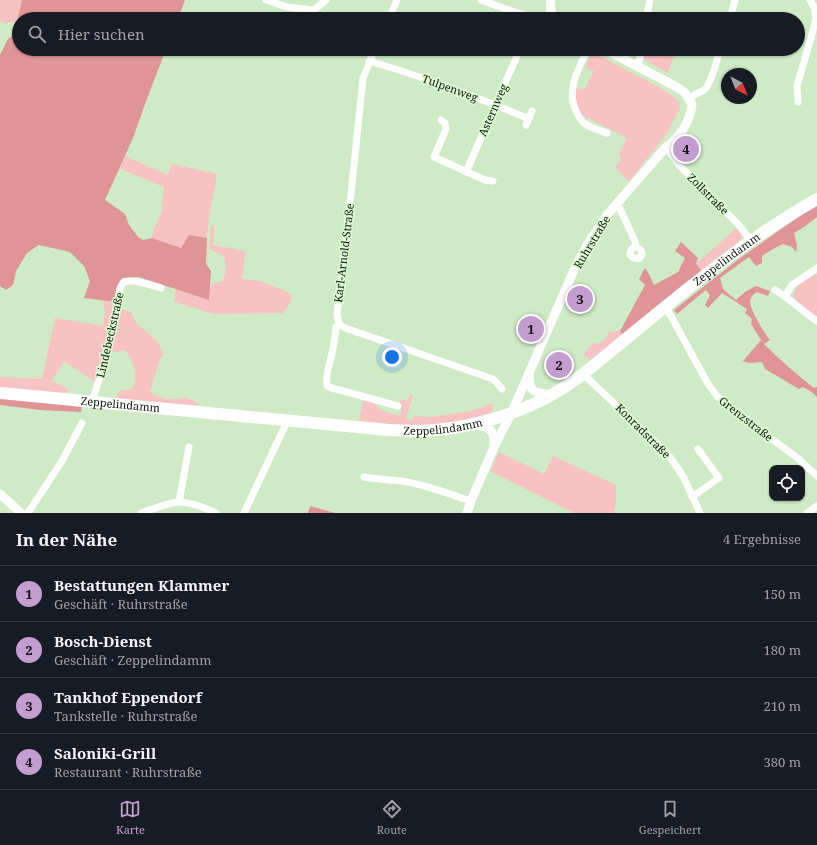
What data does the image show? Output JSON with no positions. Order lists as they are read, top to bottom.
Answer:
{
  "streets": {
    "main road": ["Zeppelindamm"],
    "street": [
      "Tulpenweg",
      "Asternweg",
      "Zollstraße",
      "Ruhrstraße",
      "Karl-Arnold-Straße",
      "Lindebeckstraße",
      "Grenzstraße",
      "Konradstraße"
    ]
  },
  "crossings": [
    ["Tulpenweg", "Asternweg"],
    ["Tulpenweg", "Karl-Arnold-Straße"],
    ["Zollstraße", "Ruhrstraße"],
    ["Zollstraße", "Zeppelindamm"],
    ["Ruhrstraße", "Zeppelindamm"],
    ["Zeppelindamm", "Lindebeckstraße"],
    ["Zeppelindamm", "Grenzstraße"],
    ["Zeppelindamm", "Konradstraße"]
  ],
  "north": "bottom right",
  "page": {
    "search": "Hier suchen",
    "pins": [
      "4",
      "3",
      "1",
      "2"
    ],
    "heading": ["In der Nähe", "4 Ergebnisse"],
    "list": [
      {
        "mark": "1",
        "name": "Bestattungen Klammer",
        "note": "Geschäft · Ruhrstraße",
        "value": "150 m"
      },
      {
        "mark": "2",
        "name": "Bosch-Dienst",
        "note": "Geschäft · Zeppelindamm",
        "value": "180 m"
      },
      {
        "mark": "3",
        "name": "Tankhof Eppendorf",
        "note": "Tankstelle · Ruhrstraße",
        "value": "210 m"
      },
      {
        "mark": "4",
        "name": "Saloniki-Grill",
        "note": "Restaurant · Ruhrstraße",
        "value": "380 m"
      }
    ],
    "nav": ["Karte", "Route", "Gespeichert"]
  }
}
